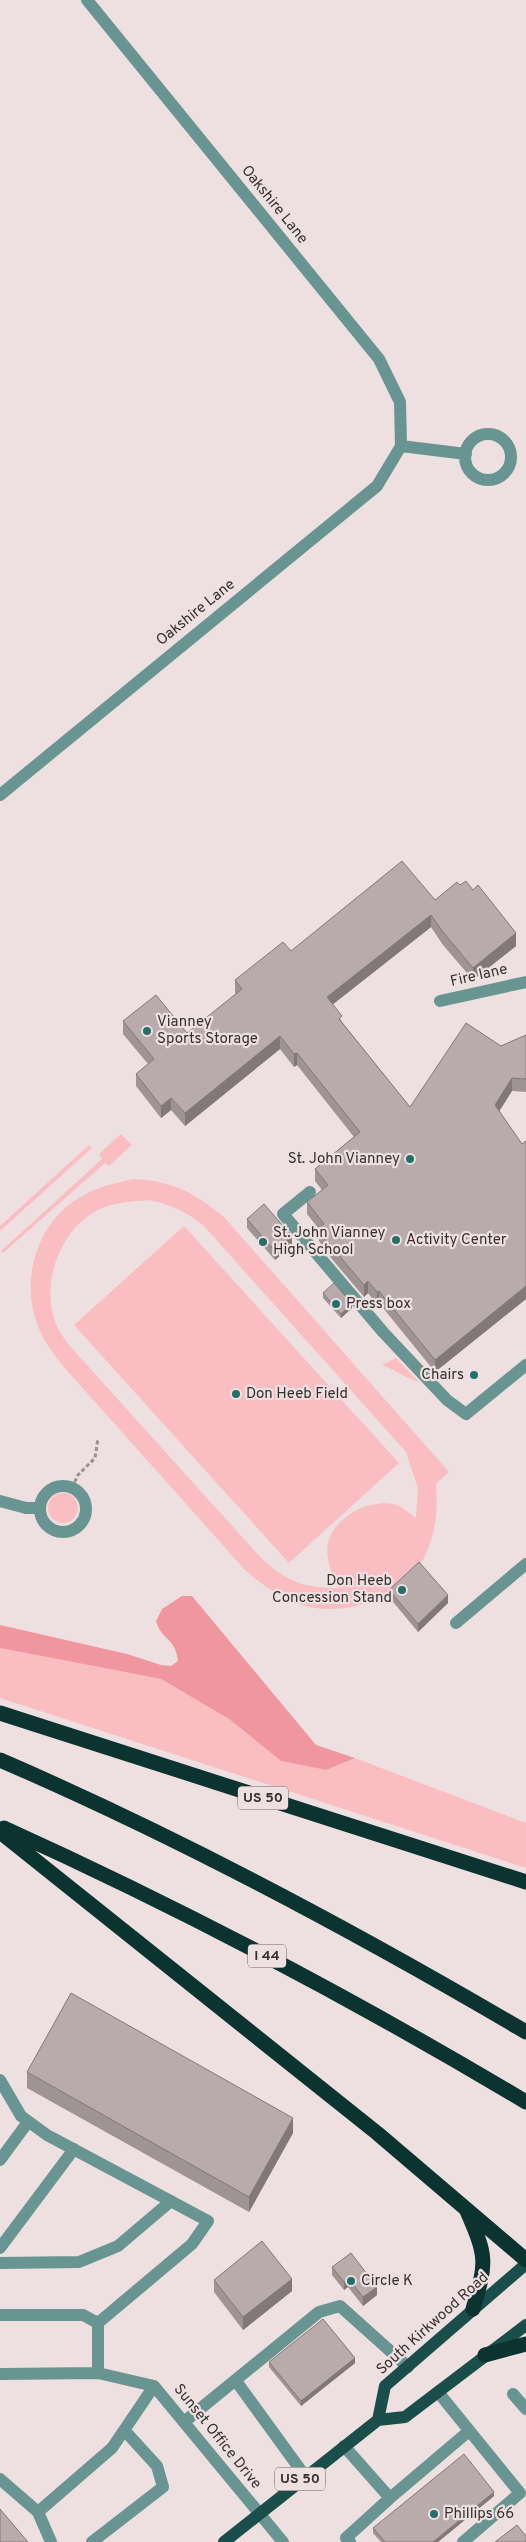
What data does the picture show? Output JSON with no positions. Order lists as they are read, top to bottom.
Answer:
{
  "streets": {
    "highway": ["US 50", "I 44"],
    "main road": ["South Kirkwood Road"],
    "street": ["Oakshire Lane", "Fire lane", "Sunset Office Drive"]
  },
  "crossings": [
    ["US 50", "South Kirkwood Road"],
    ["US 50", "Sunset Office Drive"]
  ],
  "places": [
    "Vianney Sports Storage",
    "St. John Vianney",
    "Activity Center",
    "St. John Vianney High School",
    "Press box",
    "Chairs",
    "Don Heeb Field",
    "Don Heeb Concession Stand",
    "Circle K",
    "Phillips 66"
  ]
}
